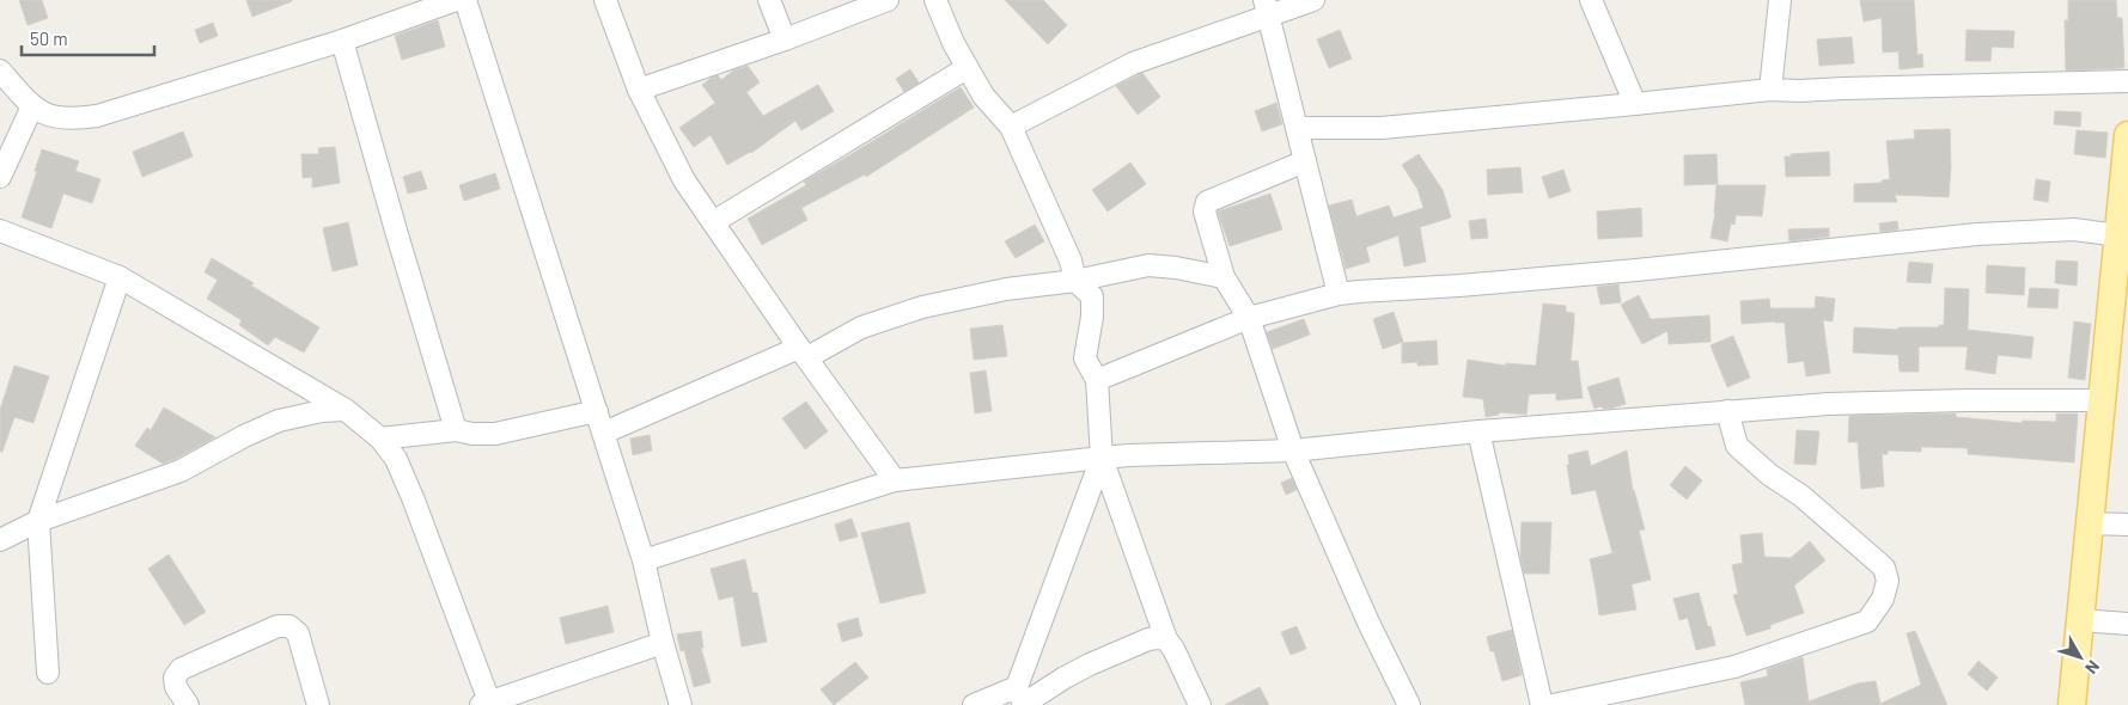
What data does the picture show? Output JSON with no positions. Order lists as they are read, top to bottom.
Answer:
{
  "scale_bar": "50 m",
  "north": "bottom right"
}
